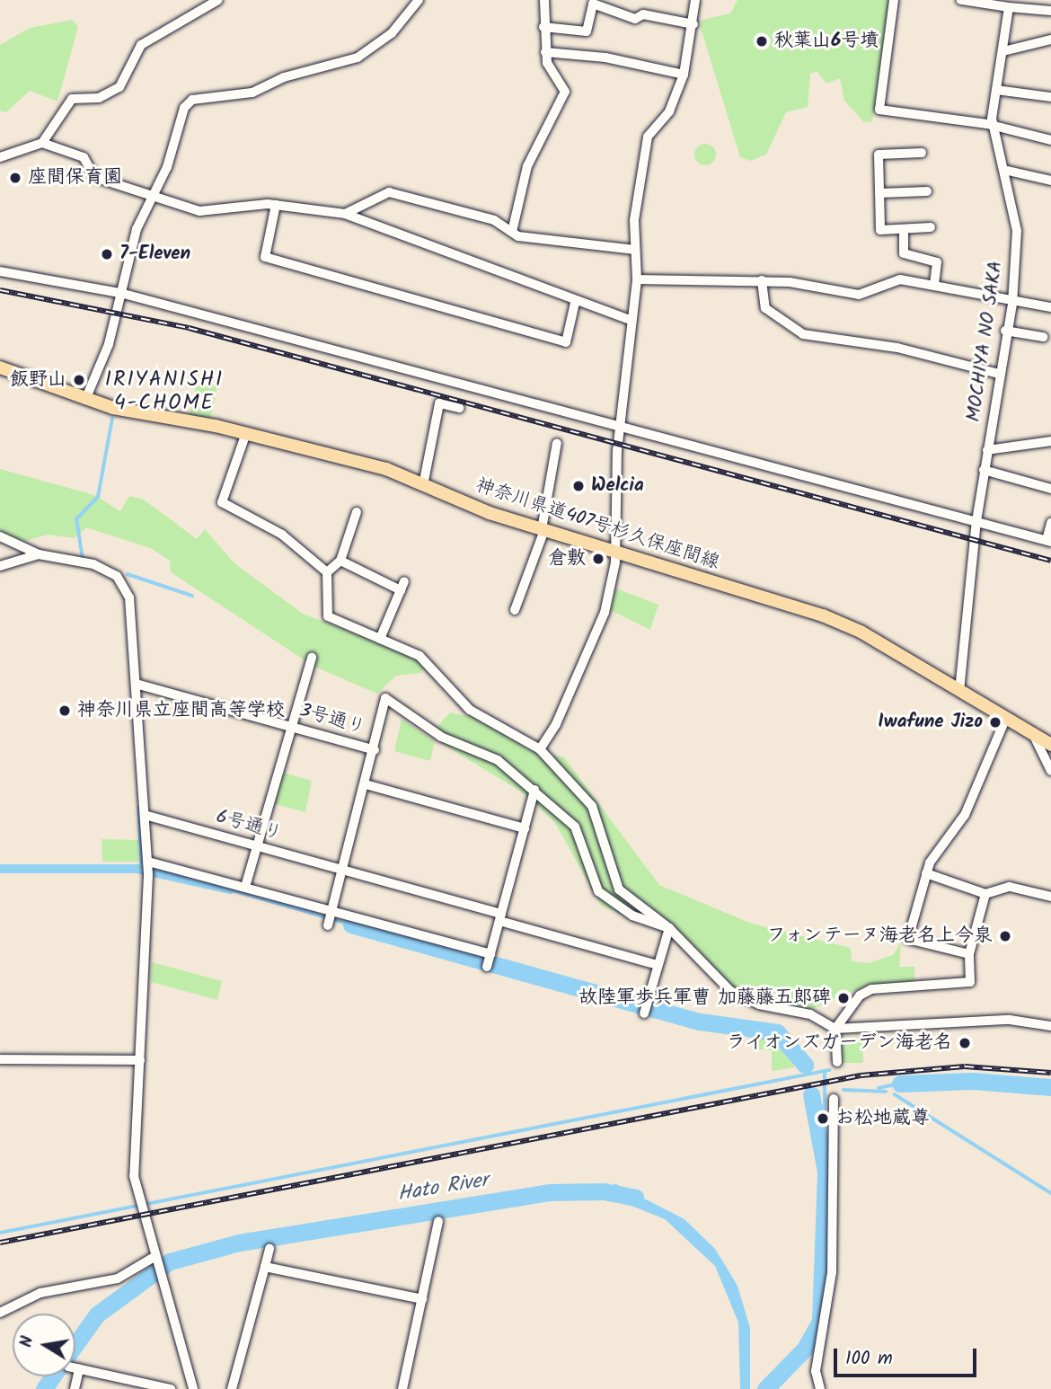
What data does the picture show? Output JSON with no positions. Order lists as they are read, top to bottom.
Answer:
{
  "streets": {
    "main road": ["神奈川県道407号杉久保座間線"],
    "street": ["MOCHIYA NO SAKA", "3号通り", "6号通り"]
  },
  "crossings": [
    ["MOCHIYA NO SAKA", "神奈川県道407号杉久保座間線"]
  ],
  "districts": ["IRIYANISHI 4-CHOME"],
  "water": ["Hato River"],
  "places": [
    "秋葉山6号墳",
    "座間保育園",
    "7-Eleven",
    "飯野山",
    "Welcia",
    "倉敷",
    "神奈川県立座間高等学校",
    "Iwafune Jizo",
    "フォンテーヌ海老名上今泉",
    "故陸軍歩兵軍曹 加藤藤五郎碑",
    "ライオンズガーデン海老名",
    "お松地蔵尊"
  ],
  "scale_bar": "100 m",
  "north": "left"
}
